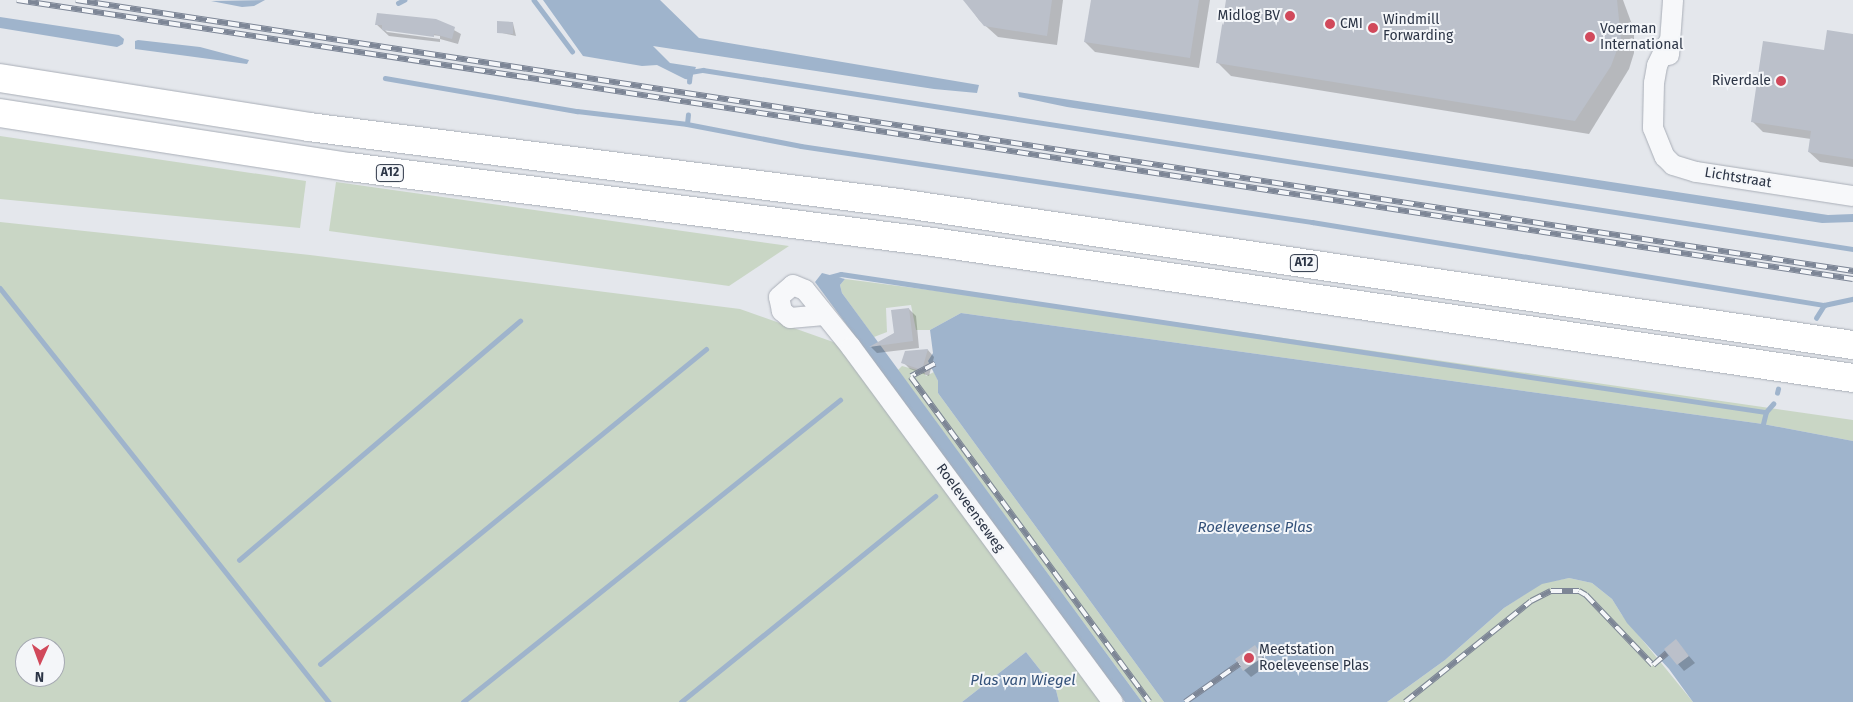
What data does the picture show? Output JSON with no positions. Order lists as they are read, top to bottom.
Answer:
{
  "streets": {
    "highway": ["A12"],
    "street": ["Lichtstraat", "Roeleveenseweg"]
  },
  "water": ["Roeleveense Plas", "Plas van Wiegel"],
  "places": [
    "Midlog BV",
    "CMI",
    "Windmill Forwarding",
    "Voerman International",
    "Riverdale",
    "Meetstation Roeleveense Plas"
  ],
  "north": "bottom"
}
